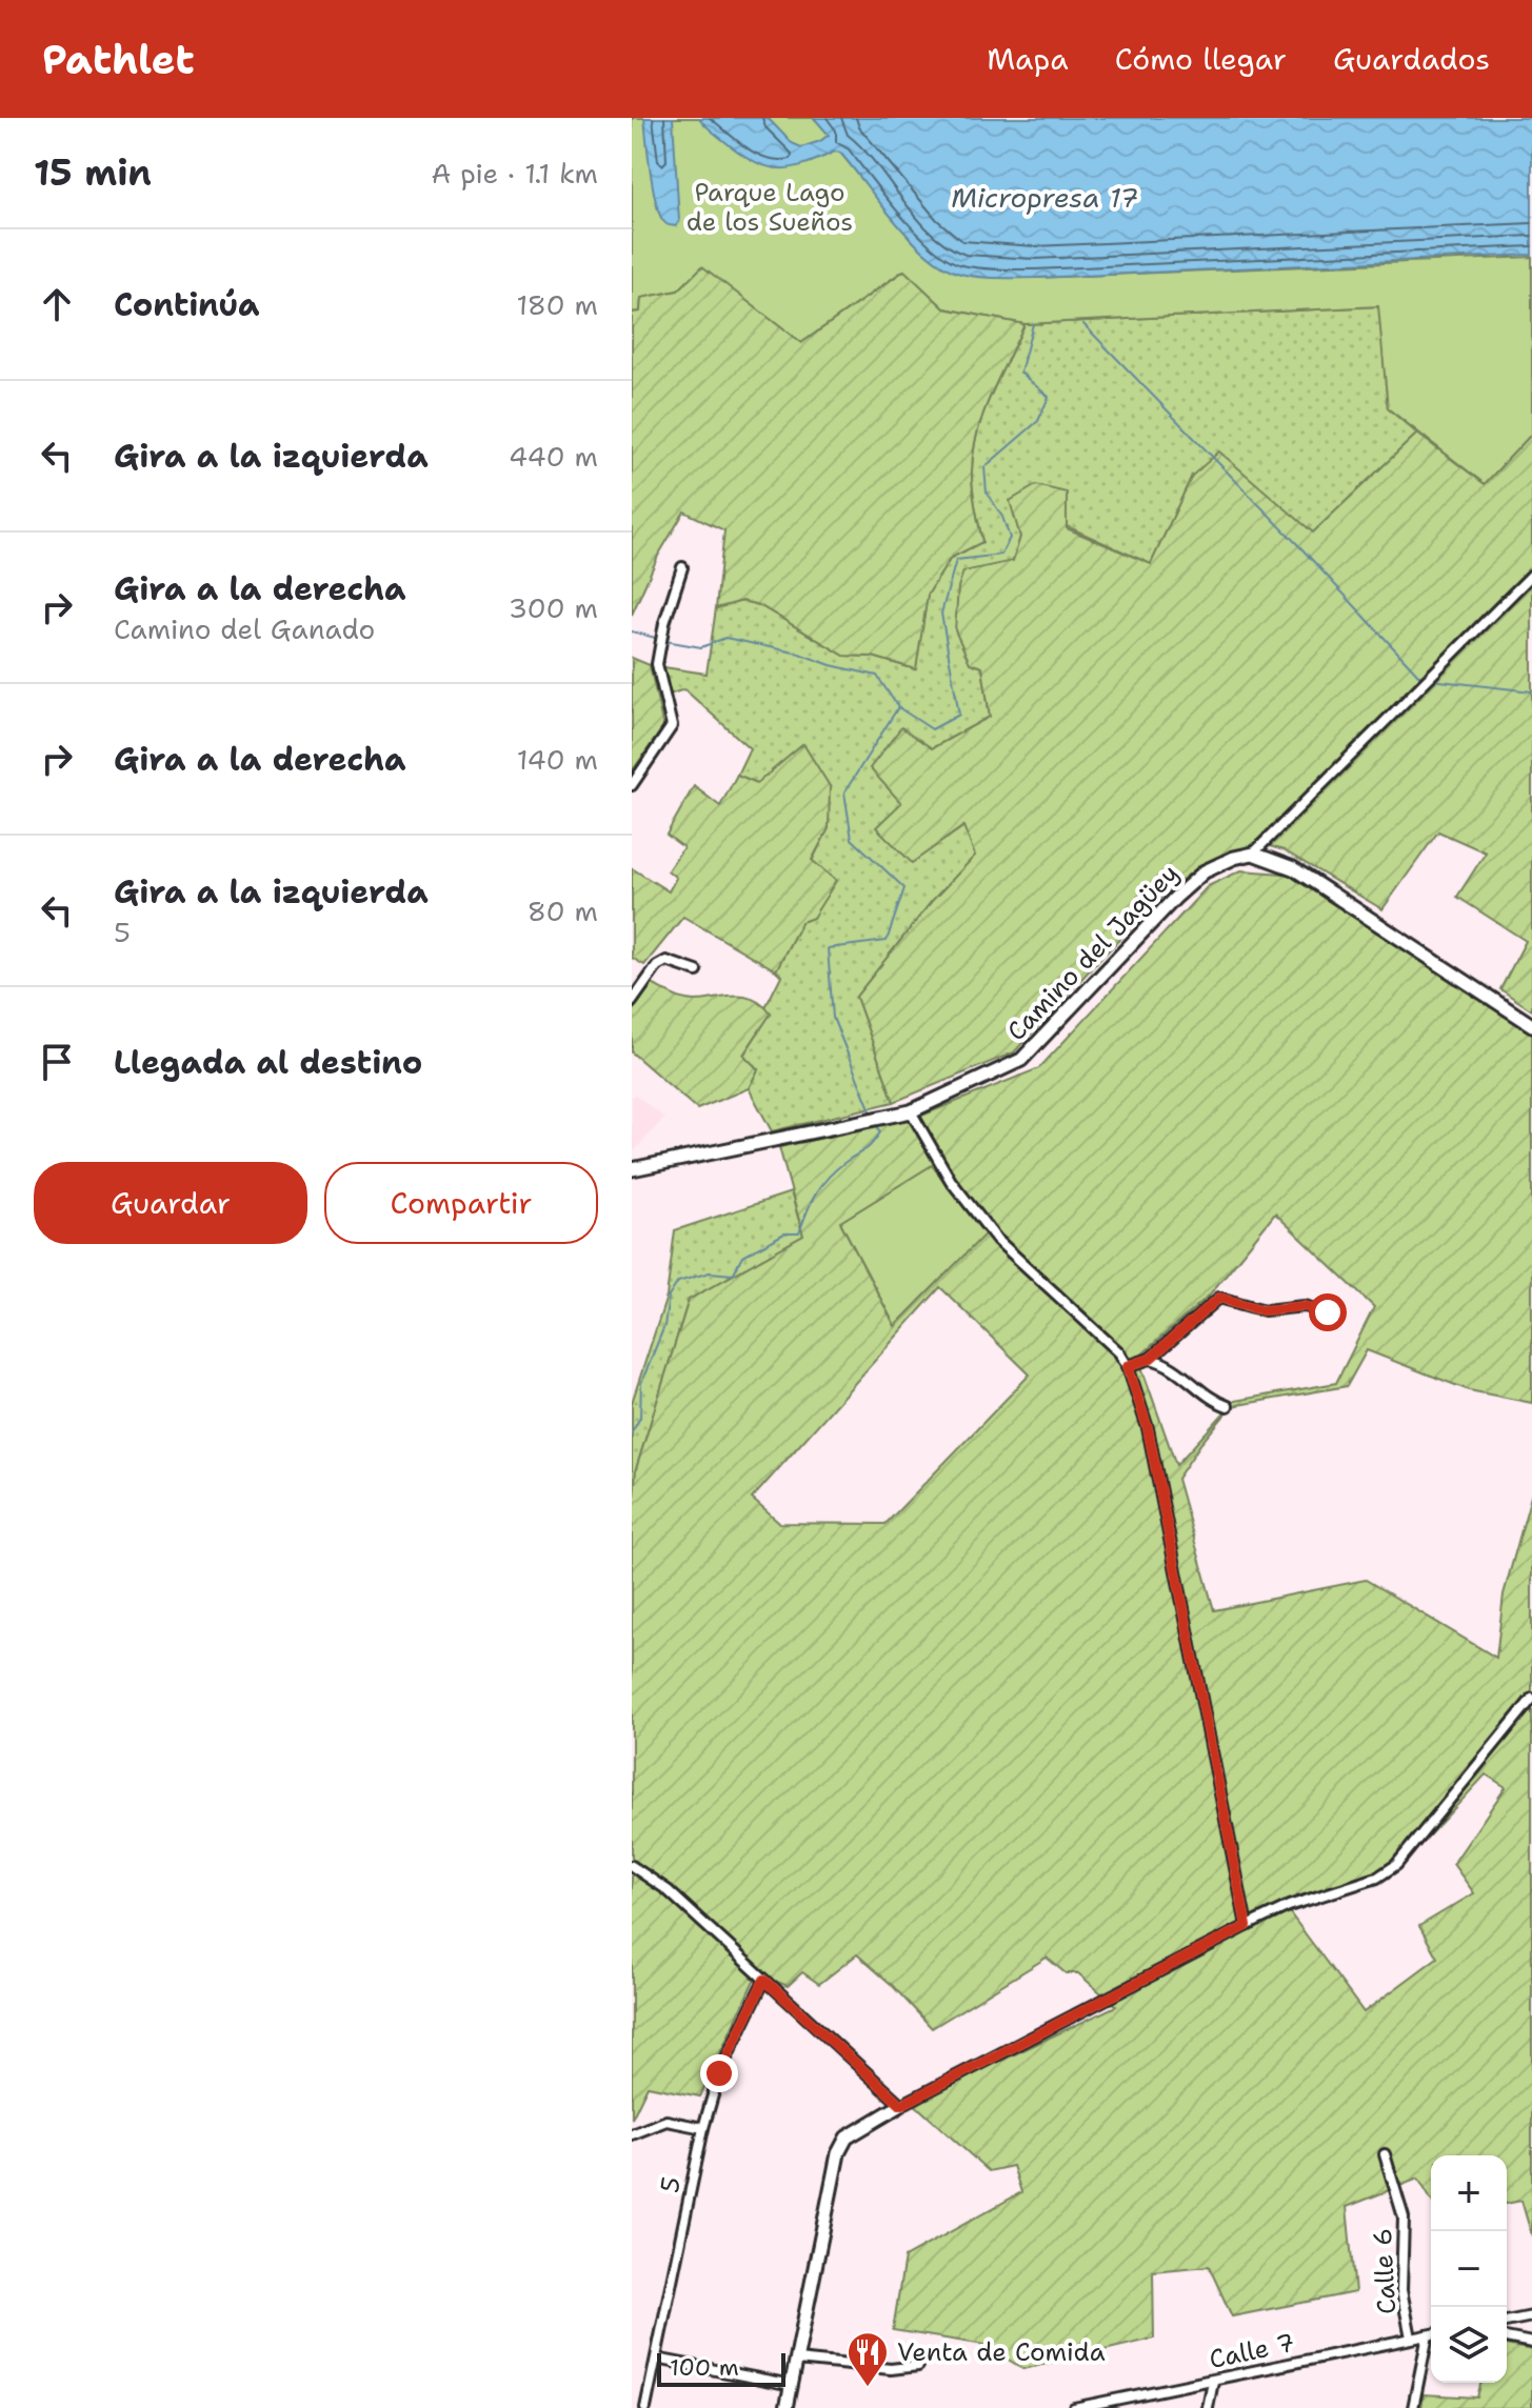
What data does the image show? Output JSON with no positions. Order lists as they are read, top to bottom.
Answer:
{
  "streets": {
    "street": [
      "Camino del Jagüey",
      "5",
      "Calle 6",
      "Calle 7"
    ]
  },
  "crossings": [
    ["Calle 6", "Calle 7"]
  ],
  "water": ["Micropresa 17"],
  "parks": ["Parque Lago de los Sueños"],
  "places": {
    "restaurant": ["Venta de Comida"]
  },
  "scale_bar": "100 m",
  "page": {
    "header": "Pathlet",
    "nav": ["Mapa", "Cómo llegar", "Guardados"],
    "heading": ["15 min", "A pie · 1.1 km"],
    "list": [
      ["Continúa", "180 m"],
      ["Gira a la izquierda", "440 m"],
      ["Gira a la derecha", "Camino del Ganado", "300 m"],
      ["Gira a la derecha", "140 m"],
      ["Gira a la izquierda", "5", "80 m"],
      "Llegada al destino"
    ],
    "buttons": ["Guardar", "Compartir"],
    "map_buttons": ["+", "−"],
    "scale": "100 m"
  }
}
